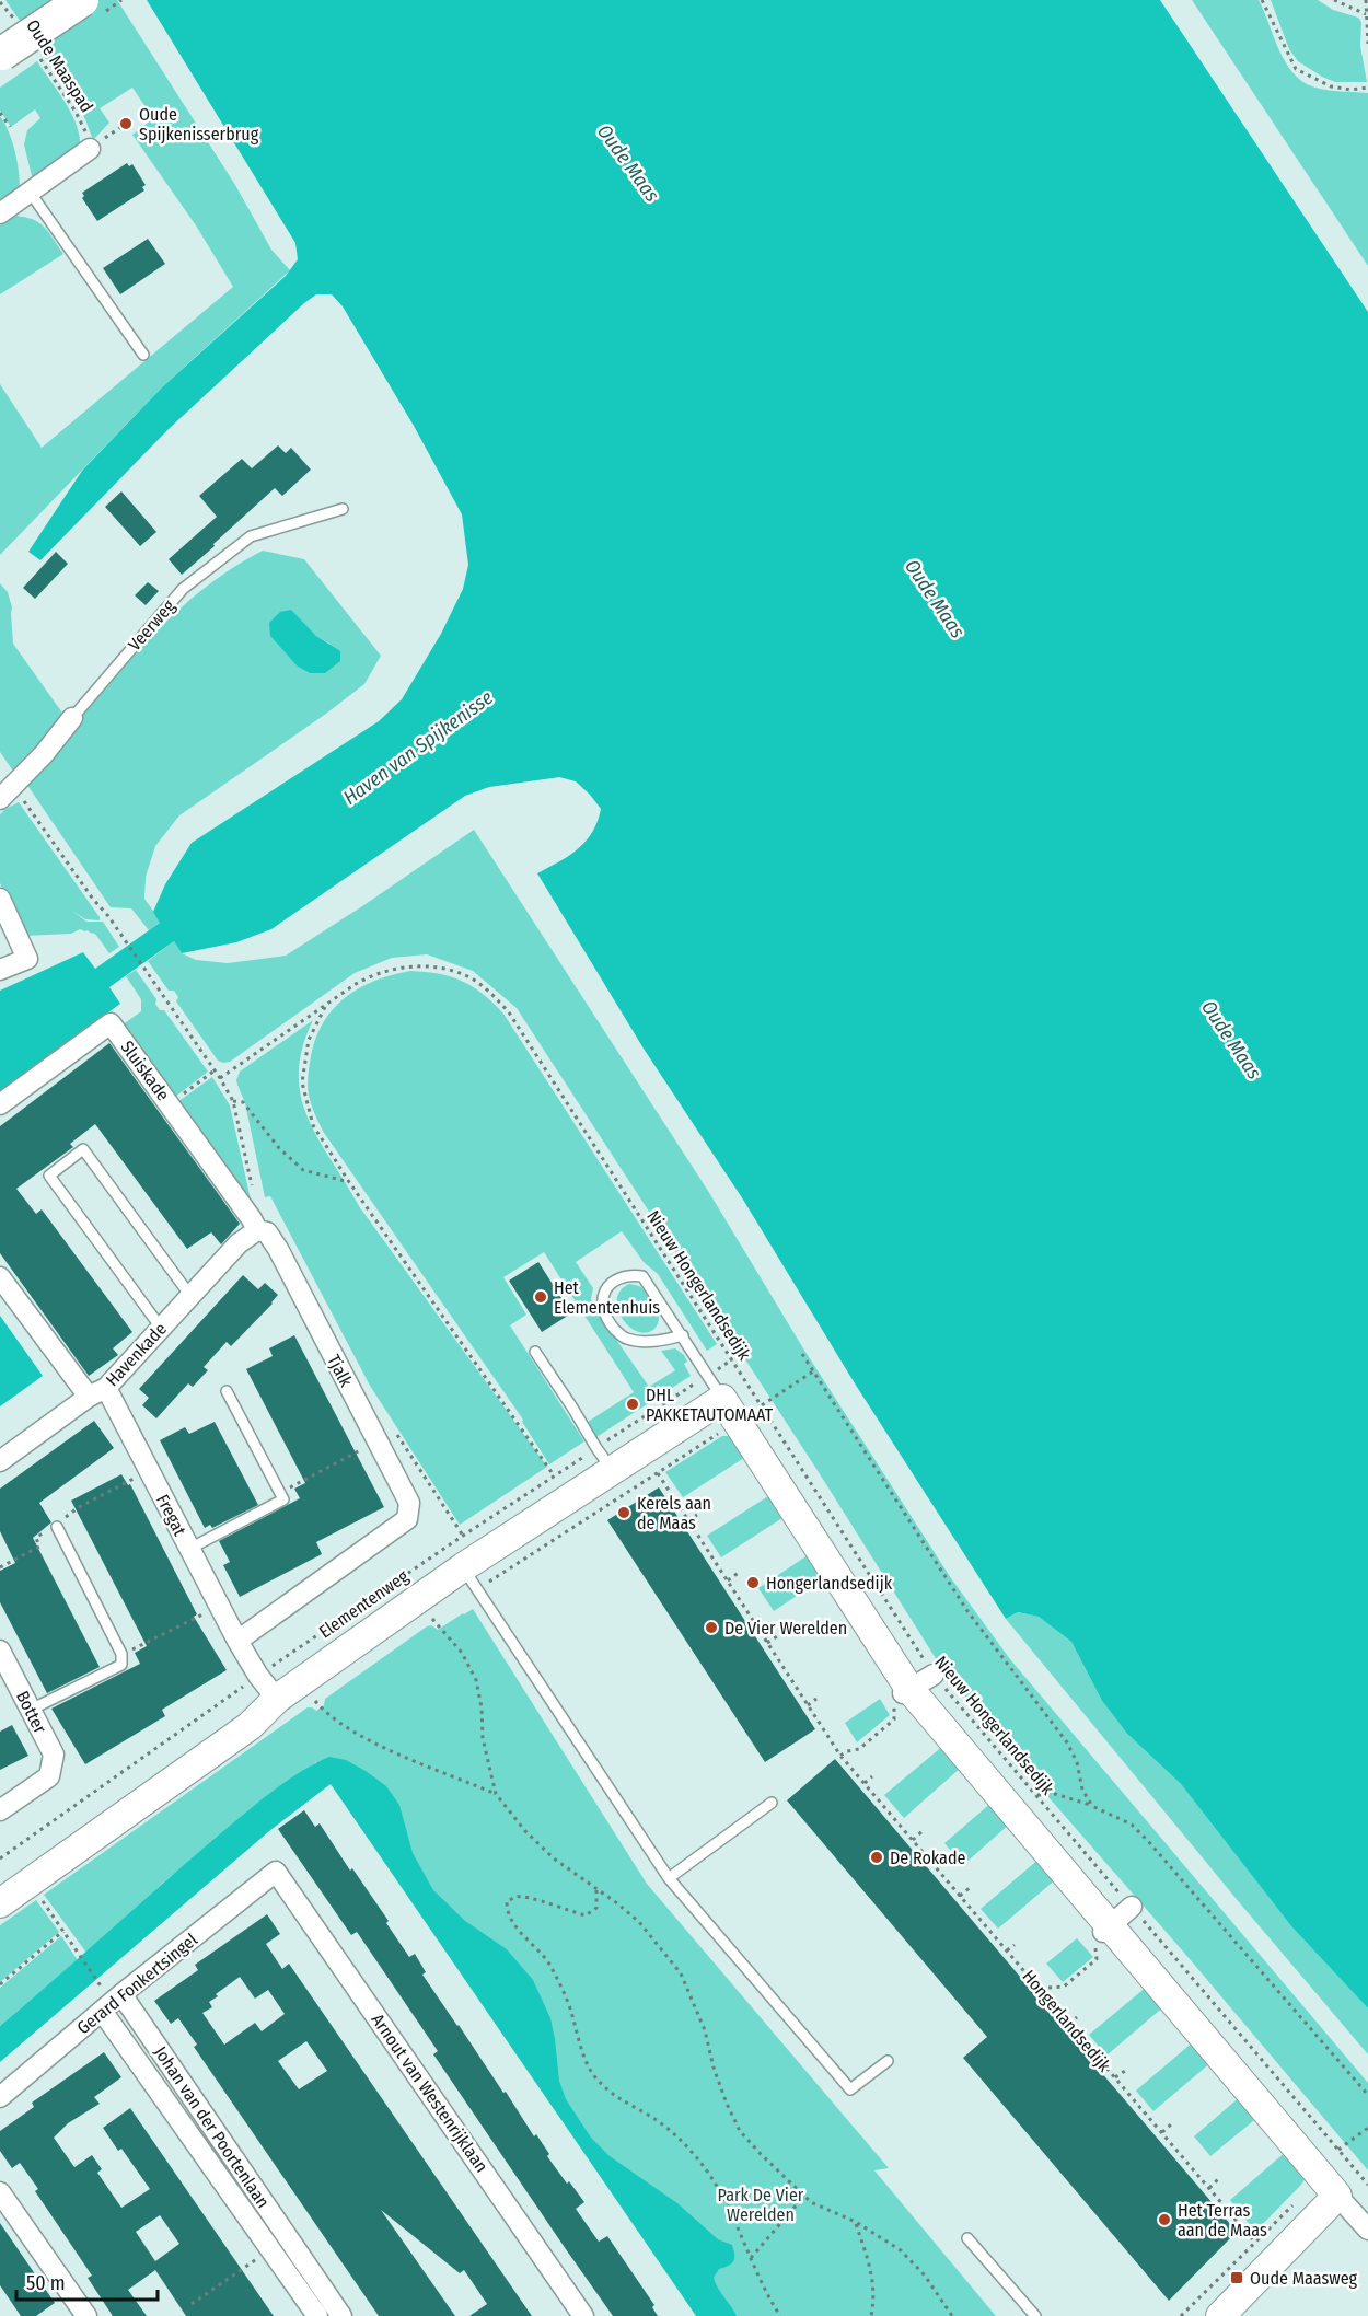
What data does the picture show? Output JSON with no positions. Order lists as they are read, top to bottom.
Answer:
{
  "streets": {
    "street": [
      "Veerweg",
      "Sluiskade",
      "Havenkade",
      "Tjalk",
      "Fregat",
      "Elementenweg",
      "Botter",
      "Gerard Fonkertsingel",
      "Arnout van Westenrijklaan",
      "Johan van der Poortenlaan"
    ],
    "path": ["Oude Maaspad", "Nieuw Hongerlandsedijk", "Hongerlandsedijk"]
  },
  "crossings": [
    ["Sluiskade", "Havenkade"],
    ["Sluiskade", "Tjalk"],
    ["Nieuw Hongerlandsedijk", "Elementenweg"],
    ["Havenkade", "Tjalk"],
    ["Havenkade", "Fregat"],
    ["Tjalk", "Fregat"],
    ["Fregat", "Elementenweg"],
    ["Gerard Fonkertsingel", "Arnout van Westenrijklaan"],
    ["Gerard Fonkertsingel", "Johan van der Poortenlaan"]
  ],
  "water": ["Oude Maas", "Haven van Spijkenisse"],
  "parks": ["Park De Vier Werelden"],
  "places": {
    "other": [
      "Oude Spijkenisserbrug",
      "Het Elementenhuis",
      "DHL PAKKETAUTOMAAT",
      "Kerels aan de Maas",
      "Hongerlandsedijk",
      "De Vier Werelden",
      "De Rokade",
      "Het Terras aan de Maas"
    ],
    "transit": ["Oude Maasweg"]
  },
  "scale_bar": "50 m"
}
